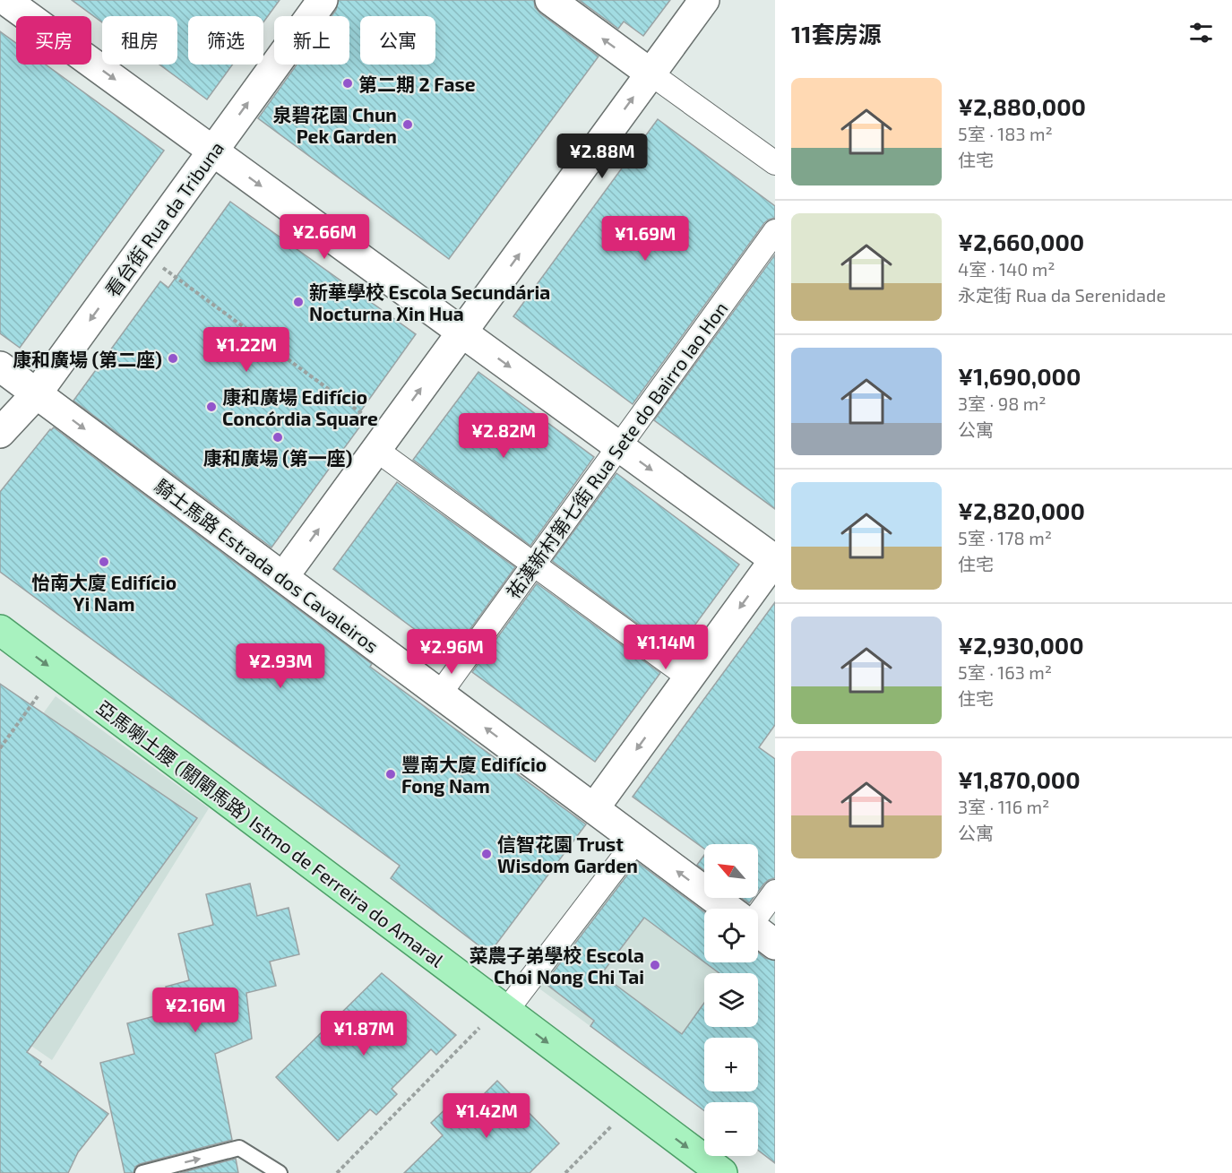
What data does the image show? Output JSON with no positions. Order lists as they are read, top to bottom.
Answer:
{
  "streets": {
    "main road": ["亞馬喇土腰 (關閘馬路) Istmo de Ferreira do Amaral"],
    "street": ["看台街 Rua da Tribuna", "祐漢新村第七街 Rua Sete do Bairro Iao Hon", "騎士馬路 Estrada dos Cavaleiros"]
  },
  "crossings": [
    ["看台街 Rua da Tribuna", "騎士馬路 Estrada dos Cavaleiros"],
    ["祐漢新村第七街 Rua Sete do Bairro Iao Hon", "騎士馬路 Estrada dos Cavaleiros"]
  ],
  "one_way": ["亞馬喇土腰 (關閘馬路) Istmo de Ferreira do Amaral"],
  "places": [
    "第二期 2 Fase",
    "泉碧花園 Chun Pek Garden",
    "新華學校 Escola Secundária Nocturna Xin Hua",
    "康和廣場 (第二座)",
    "康和廣場 Edifício Concórdia Square",
    "康和廣場 (第一座)",
    "怡南大廈 Edifício Yi Nam",
    "豐南大廈 Edifício Fong Nam",
    "信智花園 Trust Wisdom Garden",
    "菜農子弟學校 Escola Choi Nong Chi Tai"
  ],
  "north": "top left",
  "page": {
    "heading": "11套房源",
    "chip": [
      "买房",
      "租房",
      "筛选",
      "新上",
      "公寓"
    ],
    "list": [
      {
        "name": "¥2,880,000",
        "note": "5室 · 183 m² · 住宅"
      },
      {
        "name": "¥2,660,000",
        "note": "4室 · 140 m² · 永定街 Rua da Serenidade"
      },
      {
        "name": "¥1,690,000",
        "note": "3室 · 98 m² · 公寓"
      },
      {
        "name": "¥2,820,000",
        "note": "5室 · 178 m² · 住宅"
      },
      {
        "name": "¥2,930,000",
        "note": "5室 · 163 m² · 住宅"
      },
      {
        "name": "¥1,870,000",
        "note": "3室 · 116 m² · 公寓"
      }
    ],
    "price": [
      "¥2.88M",
      "¥2.66M",
      "¥1.69M",
      "¥1.22M",
      "¥2.82M",
      "¥1.14M",
      "¥2.96M",
      "¥2.93M",
      "¥2.16M",
      "¥1.87M",
      "¥1.42M"
    ],
    "map_buttons": ["+", "−"]
  }
}
